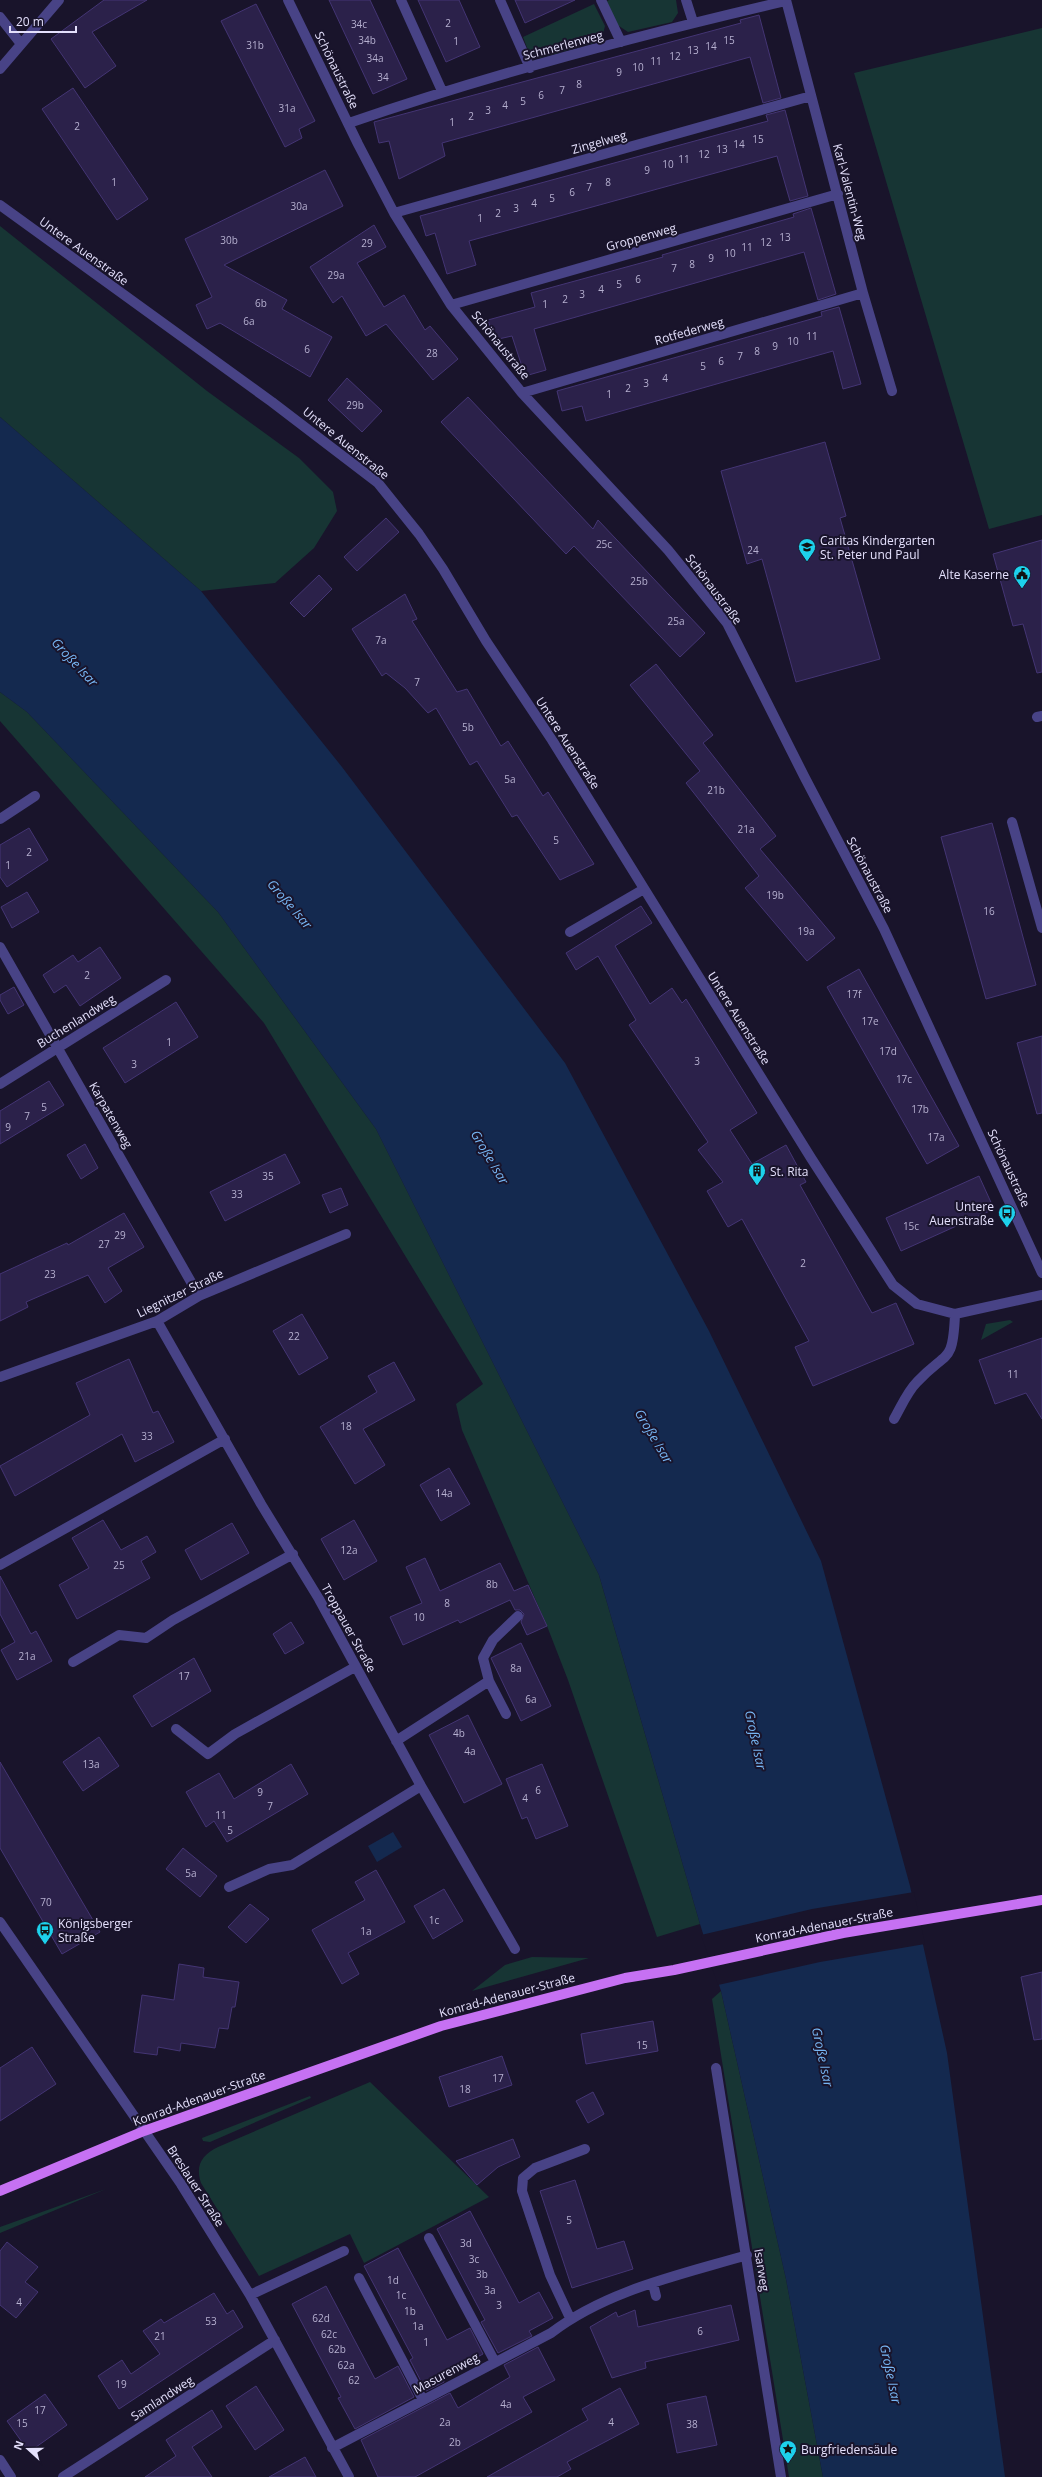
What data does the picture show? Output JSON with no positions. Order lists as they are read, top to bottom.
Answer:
{
  "streets": {
    "main road": ["Konrad-Adenauer-Straße"],
    "street": [
      "Schmerlenweg",
      "Schönaustraße",
      "Zingelweg",
      "Karl-Valentin-Weg",
      "Groppenweg",
      "Untere Auenstraße",
      "Rotfederweg",
      "Buchenlandweg",
      "Karpatenweg",
      "Liegnitzer Straße",
      "Troppauer Straße",
      "Breslauer Straße",
      "Isarweg",
      "Masurenweg",
      "Samlandweg"
    ]
  },
  "crossings": [
    ["Schmerlenweg", "Schönaustraße"],
    ["Schmerlenweg", "Karl-Valentin-Weg"],
    ["Schönaustraße", "Zingelweg"],
    ["Schönaustraße", "Groppenweg"],
    ["Schönaustraße", "Rotfederweg"],
    ["Zingelweg", "Karl-Valentin-Weg"],
    ["Karl-Valentin-Weg", "Groppenweg"],
    ["Karl-Valentin-Weg", "Rotfederweg"],
    ["Buchenlandweg", "Karpatenweg"],
    ["Karpatenweg", "Liegnitzer Straße"],
    ["Liegnitzer Straße", "Troppauer Straße"],
    ["Konrad-Adenauer-Straße", "Breslauer Straße"],
    ["Breslauer Straße", "Masurenweg"],
    ["Breslauer Straße", "Samlandweg"],
    ["Isarweg", "Masurenweg"]
  ],
  "water": ["Große Isar"],
  "places": {
    "school or university": ["Caritas Kindergarten St. Peter und Paul"],
    "public building": ["Alte Kaserne"],
    "building": ["St. Rita"],
    "bus stop": ["Untere Auenstraße", "Königsberger Straße"],
    "place": ["Burgfriedensäule"]
  },
  "house_numbers": [
    "2",
    "34c",
    "34b",
    "15",
    "1",
    "31b",
    "14",
    "13",
    "12",
    "34a",
    "11",
    "10",
    "9",
    "34",
    "8",
    "7",
    "6",
    "5",
    "4",
    "31a",
    "3",
    "2",
    "1",
    "2",
    "15",
    "14",
    "13",
    "12",
    "11",
    "10",
    "9",
    "1",
    "8",
    "7",
    "6",
    "5",
    "4",
    "30a",
    "3",
    "2",
    "1",
    "13",
    "30b",
    "12",
    "29",
    "11",
    "10",
    "9",
    "8",
    "7",
    "29a",
    "6",
    "5",
    "4",
    "3",
    "2",
    "6b",
    "1",
    "6a",
    "11",
    "10",
    "9",
    "6",
    "8",
    "28",
    "7",
    "6",
    "5",
    "4",
    "3",
    "2",
    "1",
    "29b",
    "25c",
    "24",
    "25b",
    "25a",
    "7a",
    "7",
    "5b",
    "5a",
    "21b",
    "21a",
    "5",
    "2",
    "1",
    "19b",
    "16",
    "19a",
    "2",
    "17f",
    "17e",
    "1",
    "17d",
    "3",
    "3",
    "17c",
    "5",
    "17b",
    "7",
    "9",
    "17a",
    "35",
    "33",
    "15c",
    "29",
    "27",
    "2",
    "23",
    "22",
    "11",
    "18",
    "33",
    "14a",
    "12a",
    "25",
    "8b",
    "8",
    "10",
    "21a",
    "8a",
    "17",
    "6a",
    "4b",
    "4a",
    "13a",
    "6",
    "9",
    "4",
    "7",
    "11",
    "5",
    "5a",
    "70",
    "1c",
    "1a",
    "15",
    "17",
    "18",
    "5",
    "3d",
    "3c",
    "3b",
    "1d",
    "3a",
    "1c",
    "4",
    "3",
    "1b",
    "62d",
    "53",
    "1a",
    "6",
    "62c",
    "21",
    "1",
    "62b",
    "62a",
    "62",
    "19",
    "4a",
    "17",
    "2a",
    "4",
    "15",
    "38",
    "2b"
  ],
  "scale_bar": "20 m",
  "north": "left"
}
